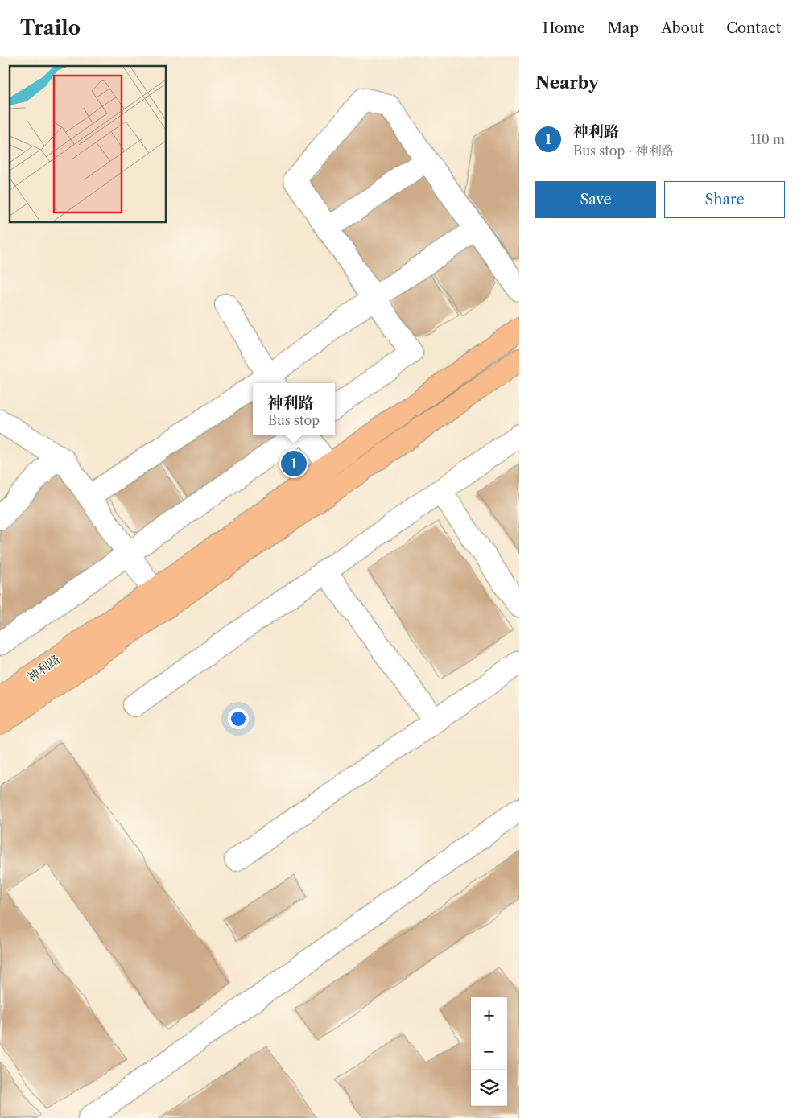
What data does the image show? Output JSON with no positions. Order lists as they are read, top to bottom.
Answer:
{
  "streets": {
    "main road": ["神利路"]
  },
  "page": {
    "header": "Trailo",
    "nav": [
      "Home",
      "Map",
      "About",
      "Contact"
    ],
    "heading": "Nearby",
    "list": [
      {
        "mark": "1",
        "name": "神利路",
        "note": "Bus stop · 神利路",
        "value": "110 m"
      }
    ],
    "buttons": ["Save", "Share"],
    "popup": ["神利路", "Bus stop"],
    "pins": "1",
    "map_buttons": ["+", "−"]
  }
}
